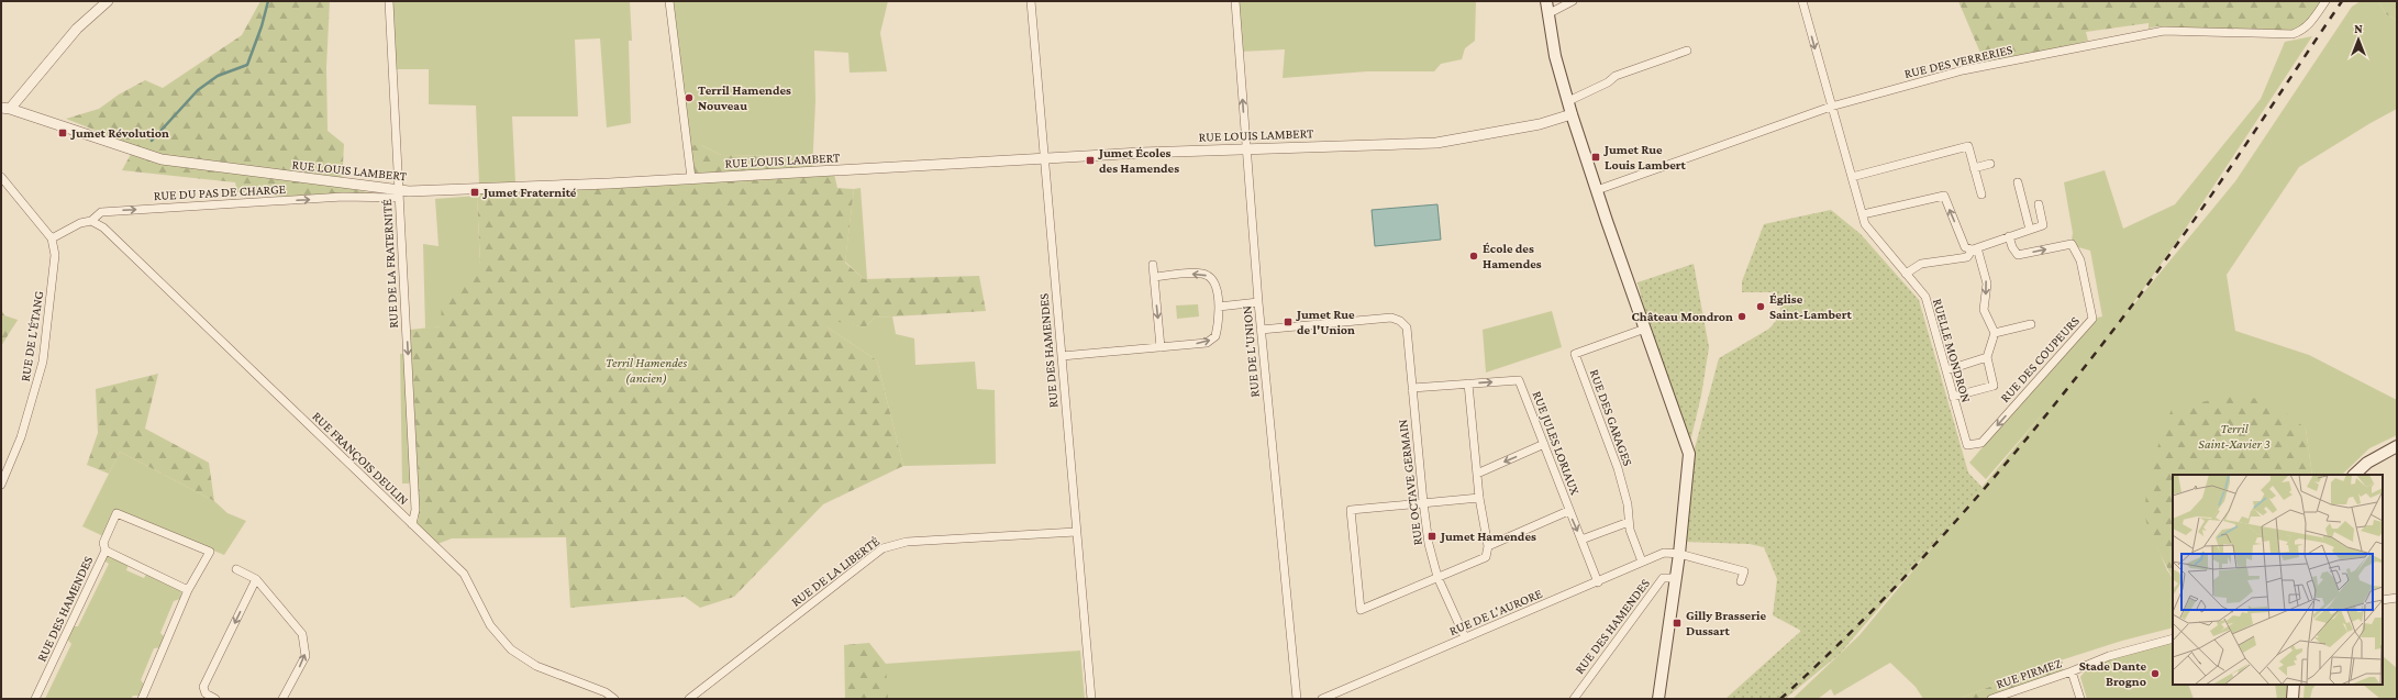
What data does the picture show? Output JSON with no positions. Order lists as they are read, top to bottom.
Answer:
{
  "streets": {
    "street": [
      "RUE DES VERRERIES",
      "RUE LOUIS LAMBERT",
      "RUE DU PAS DE CHARGE",
      "RUE DE LA FRATERNITÉ",
      "RUE DE L'ÉTANG",
      "RUE DES HAMENDES",
      "RUELLE MONDRON",
      "RUE DE L'UNION",
      "RUE DES COUPEURS",
      "RUE DES GARAGES",
      "RUE JULES LORIAUX",
      "RUE FRANÇOIS DEULIN",
      "RUE OCTAVE GERMAIN",
      "RUE DE LA LIBERTÉ",
      "RUE DE L'AURORE",
      "RUE PIRMEZ"
    ]
  },
  "crossings": [
    ["RUE DES VERRERIES", "RUELLE MONDRON"],
    ["RUE LOUIS LAMBERT", "RUE DU PAS DE CHARGE"],
    ["RUE LOUIS LAMBERT", "RUE DE LA FRATERNITÉ"],
    ["RUE LOUIS LAMBERT", "RUE DES HAMENDES"],
    ["RUE LOUIS LAMBERT", "RUE DE L'UNION"],
    ["RUE DU PAS DE CHARGE", "RUE DE LA FRATERNITÉ"],
    ["RUE DU PAS DE CHARGE", "RUE DE L'ÉTANG"],
    ["RUE DU PAS DE CHARGE", "RUE FRANÇOIS DEULIN"],
    ["RUE DE LA FRATERNITÉ", "RUE FRANÇOIS DEULIN"],
    ["RUE DES HAMENDES", "RUE DE LA LIBERTÉ"],
    ["RUELLE MONDRON", "RUE DES COUPEURS"],
    ["RUE DE L'UNION", "RUE OCTAVE GERMAIN"],
    ["RUE DES GARAGES", "RUE DE L'AURORE"],
    ["RUE JULES LORIAUX", "RUE OCTAVE GERMAIN"],
    ["RUE JULES LORIAUX", "RUE DE L'AURORE"],
    ["RUE OCTAVE GERMAIN", "RUE DE L'AURORE"]
  ],
  "one_way": ["RUE DU PAS DE CHARGE", "RUE DE LA FRATERNITÉ", "RUE JULES LORIAUX"],
  "parks": ["Terril Hamendes (ancien)", "Terril Saint-Xavier 3"],
  "places": {
    "other": [
      "Terril Hamendes Nouveau",
      "École des Hamendes",
      "Église Saint-Lambert",
      "Château Mondron",
      "Stade Dante Brogno"
    ],
    "transit": [
      "Jumet Révolution",
      "Jumet Rue Louis Lambert",
      "Jumet Écoles des Hamendes",
      "Jumet Fraternité",
      "Jumet Rue de l'Union",
      "Jumet Hamendes",
      "Gilly Brasserie Dussart"
    ]
  },
  "north": "top"
}
